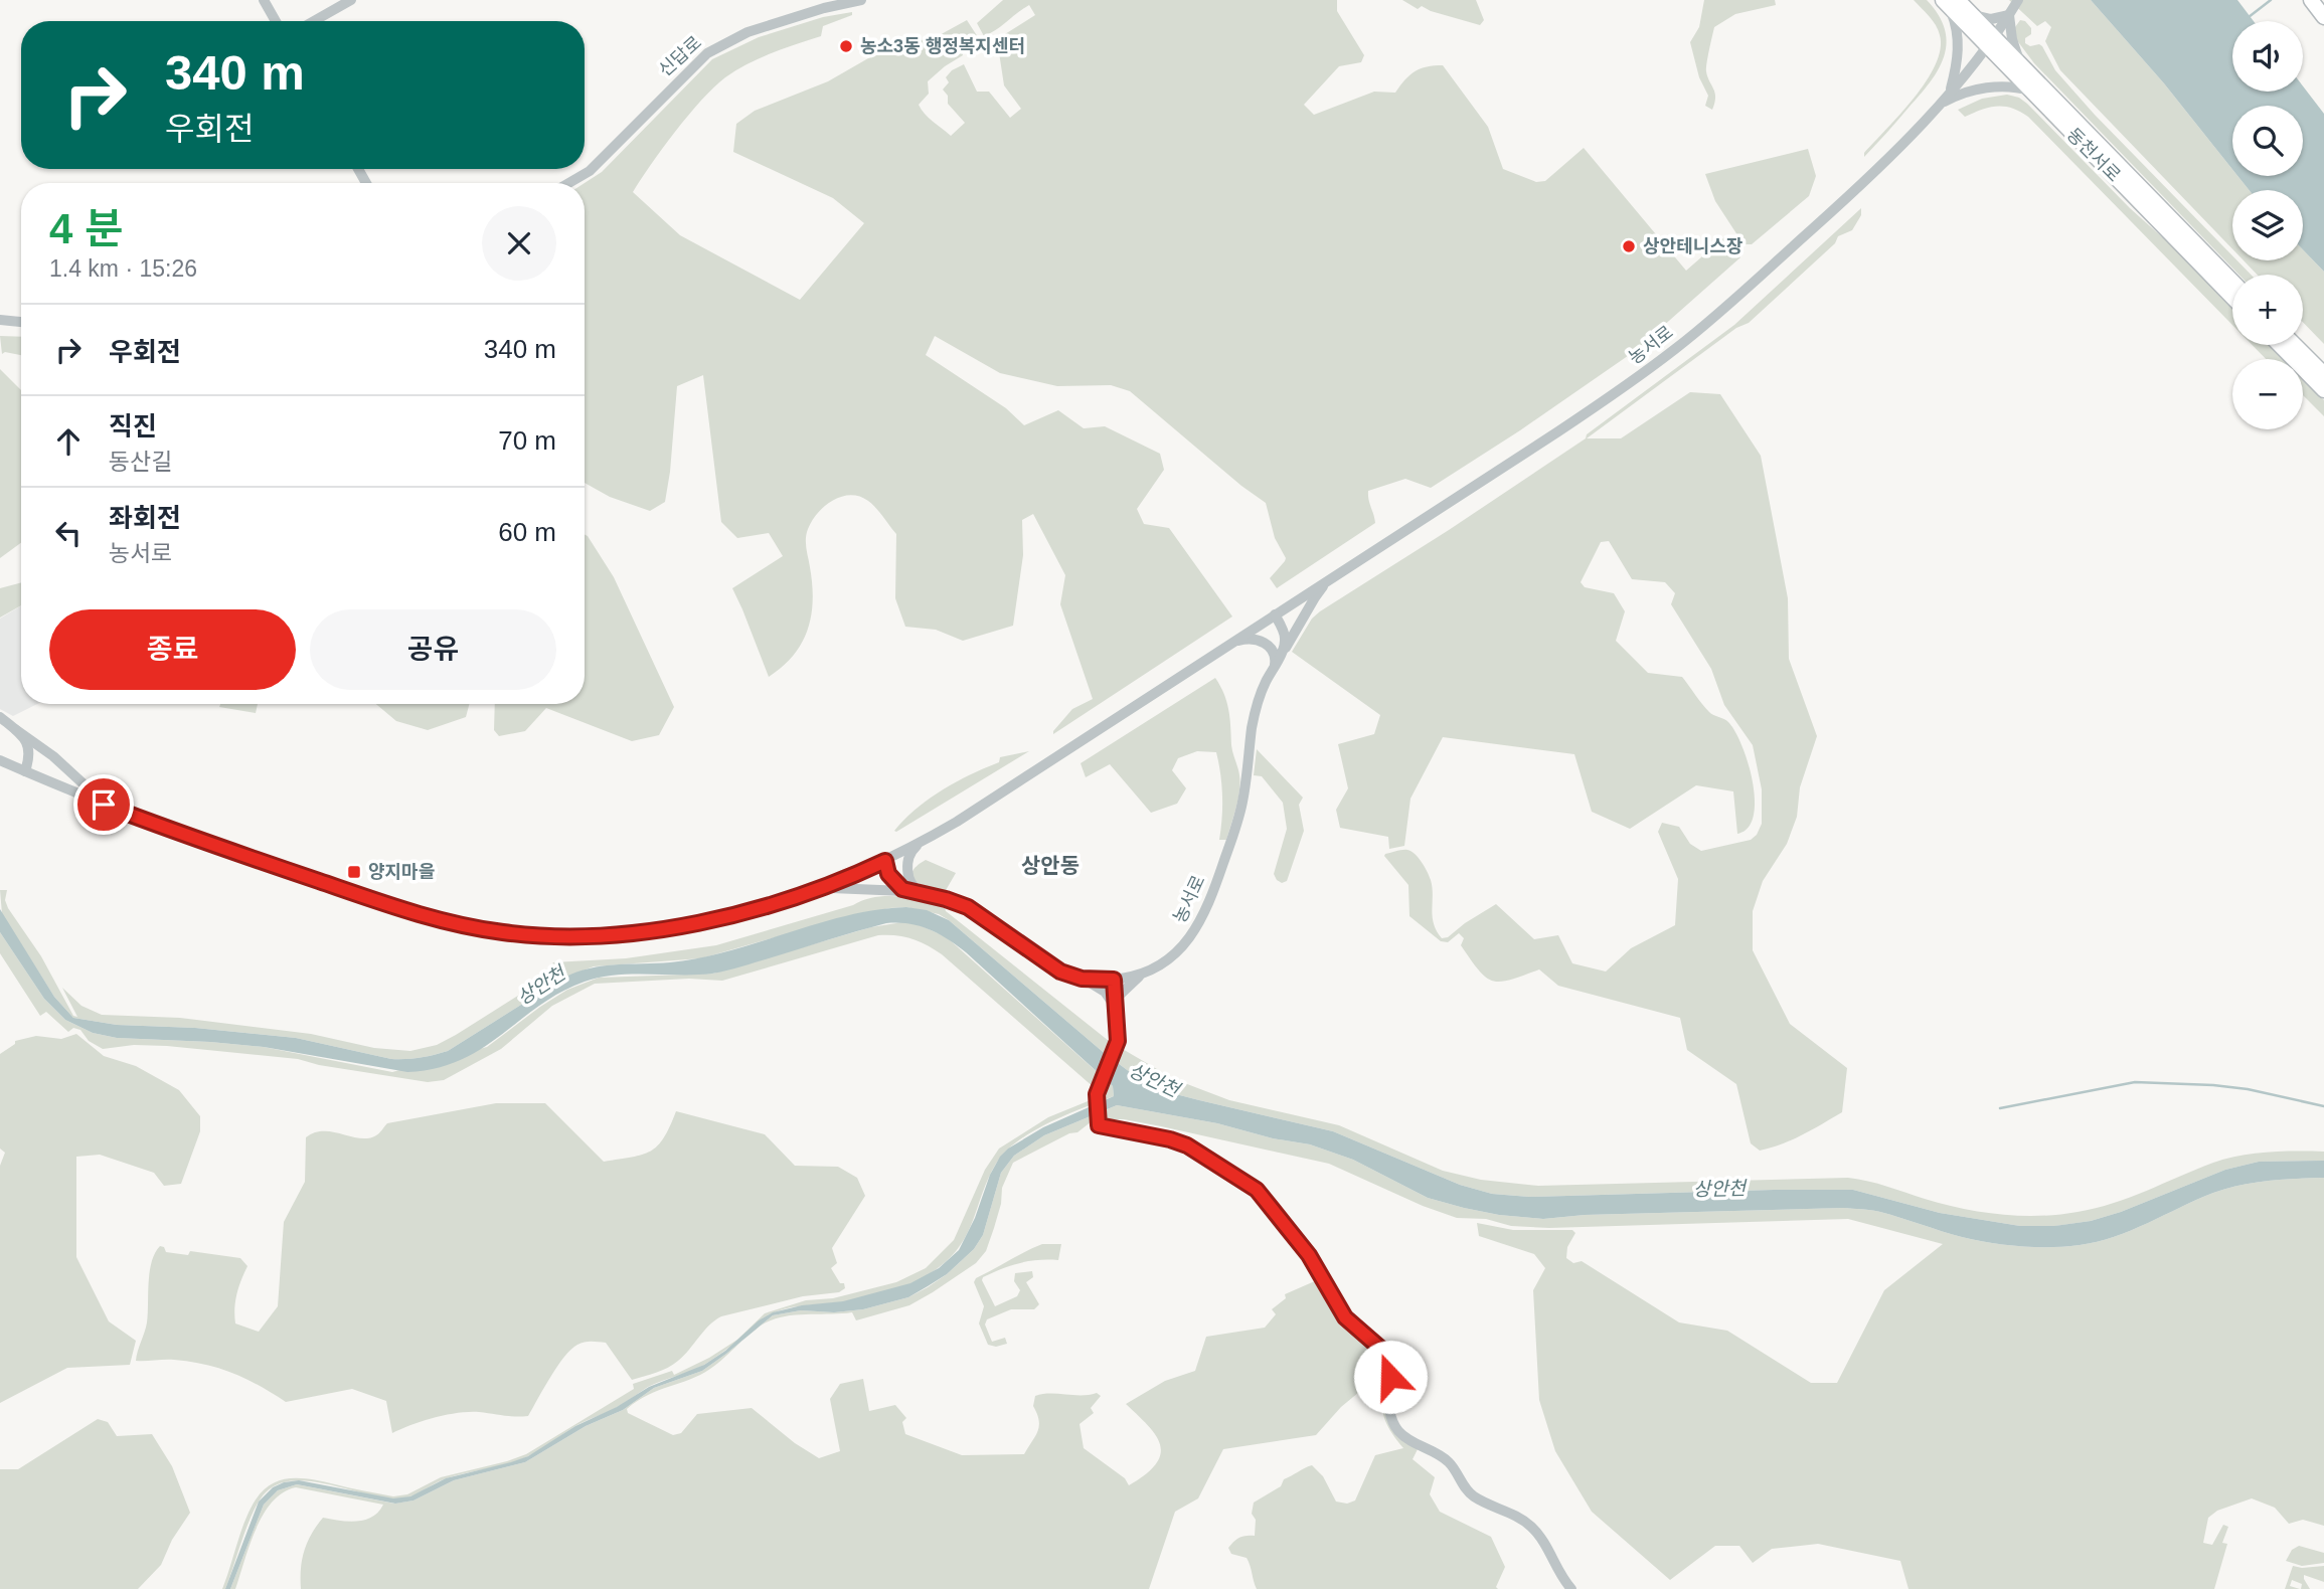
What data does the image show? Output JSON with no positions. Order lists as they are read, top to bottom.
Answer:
{
  "streets": {
    "main road": ["동천서로"],
    "street": ["신답로", "농서로"]
  },
  "crossings": [
    ["동천서로", "농서로"]
  ],
  "districts": ["상안동"],
  "water": ["상안천"],
  "places": {
    "other": ["농소3동 행정복지센터", "상안테니스장"],
    "transit": ["양지마을"]
  },
  "page": {
    "map_buttons": ["+", "−"],
    "turn": ["340 m", "우회전"],
    "heading": ["4 분", "1.4 km · 15:26"],
    "list": [
      {
        "name": "우회전",
        "value": "340 m"
      },
      {
        "name": "직진",
        "note": "동산길",
        "value": "70 m"
      },
      {
        "name": "좌회전",
        "note": "농서로",
        "value": "60 m"
      }
    ],
    "buttons": ["종료", "공유"]
  }
}
